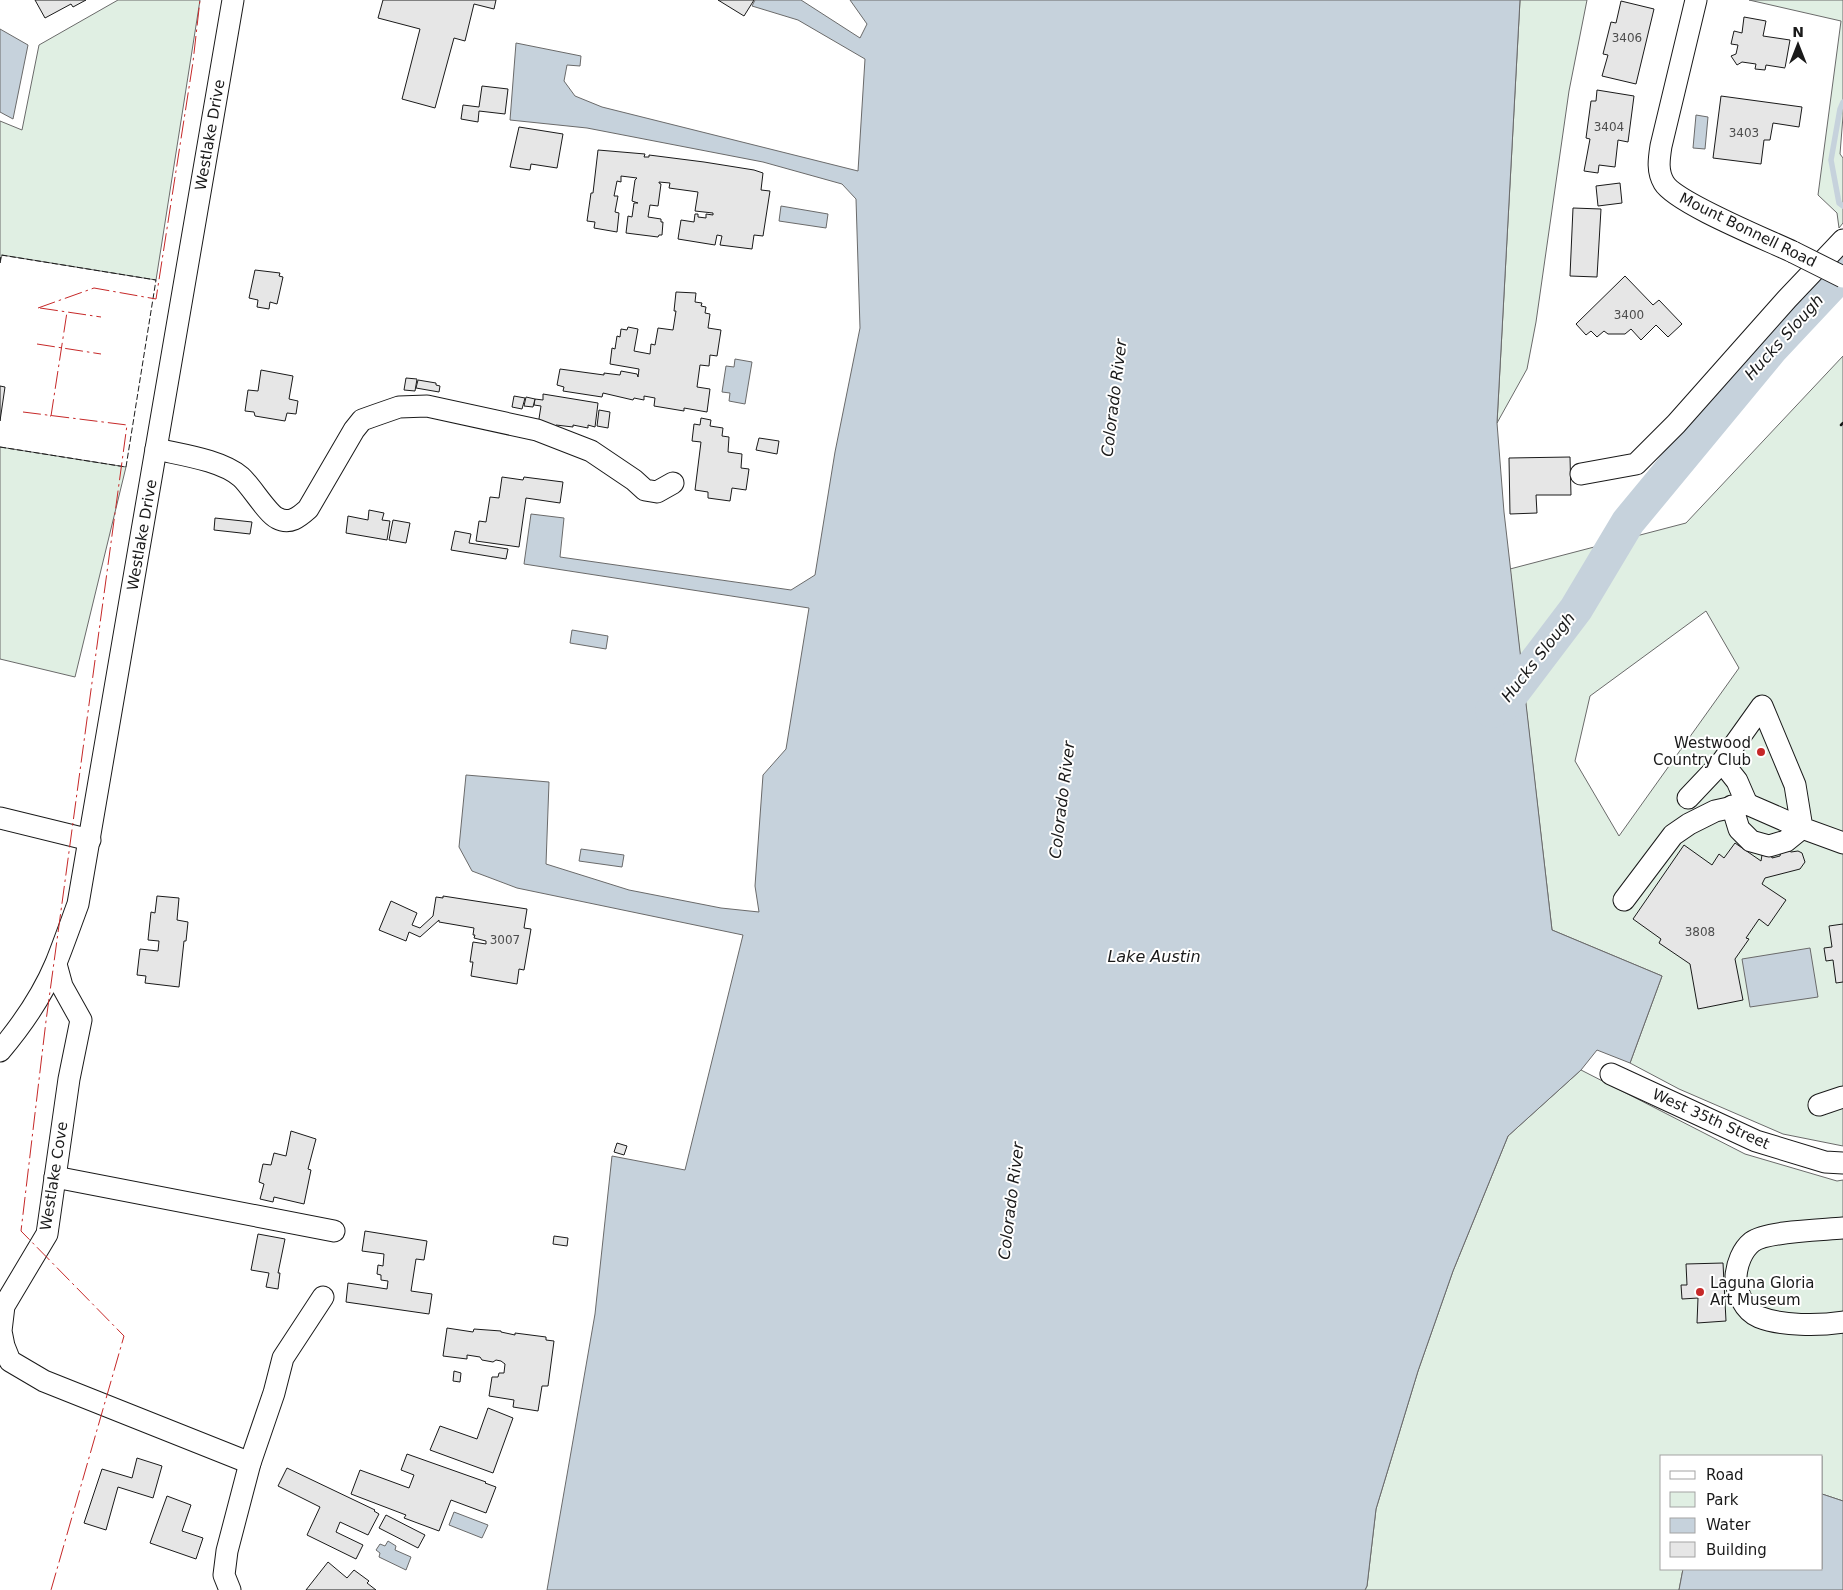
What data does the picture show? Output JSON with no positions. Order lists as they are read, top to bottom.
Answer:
{
  "streets": {
    "street": [
      "Westlake Drive",
      "Mount Bonnell Road",
      "West 35th Street",
      "Westlake Cove"
    ]
  },
  "crossings": [
    ["Westlake Drive", "Westlake Cove"]
  ],
  "water": ["Hucks Slough", "Colorado River", "Lake Austin"],
  "places": ["Westwood Country Club", "Laguna Gloria Art Museum"],
  "house_numbers": [
    "3406",
    "3404",
    "3403",
    "3400",
    "3808",
    "3007"
  ],
  "legend": [
    "Road",
    "Park",
    "Water",
    "Building"
  ],
  "north": "top"
}
